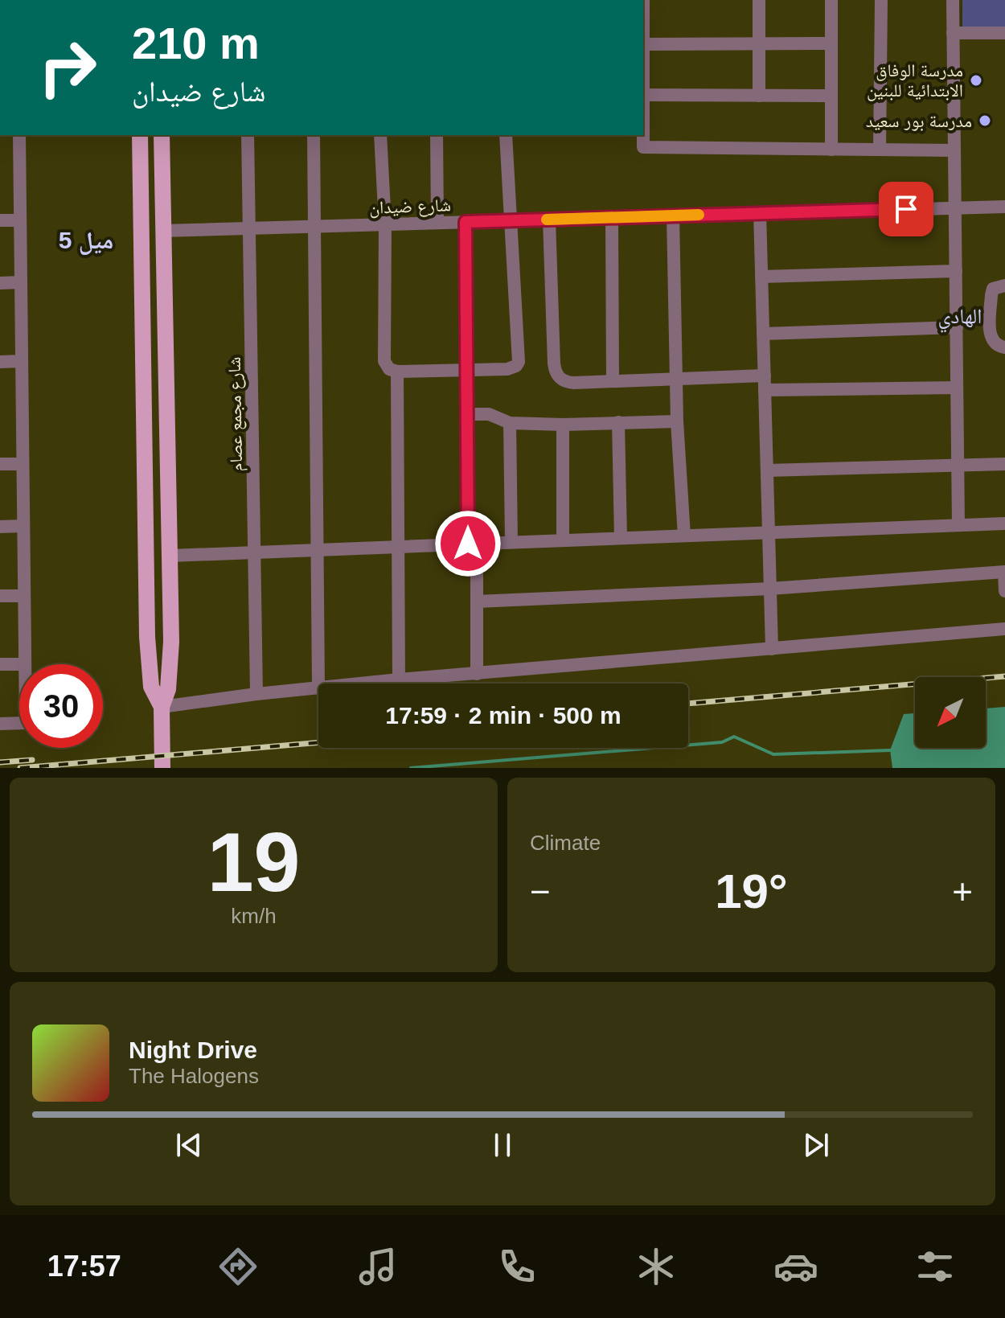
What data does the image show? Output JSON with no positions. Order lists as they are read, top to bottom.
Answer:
{
  "streets": {
    "street": ["شارع ضيدان", "شارع مجمع عصام"]
  },
  "crossings": [
    ["شارع ضيدان", "شارع مجمع عصام"]
  ],
  "districts": ["5 ميل", "الهادي"],
  "places": ["مدرسة الوفاق الابتدائية للبنين", "مدرسة بور سعيد"],
  "north": "bottom left",
  "page": {
    "turn": ["210 m", "شارع ضيدان"],
    "limit": "30",
    "trip": "17:59 · 2 min · 500 m",
    "tile": [
      ["19", "km/h"],
      "Climate"
    ],
    "heat": ["−", "19°", "+"],
    "song": ["Night Drive", "The Halogens"],
    "tabs": "17:57"
  }
}
